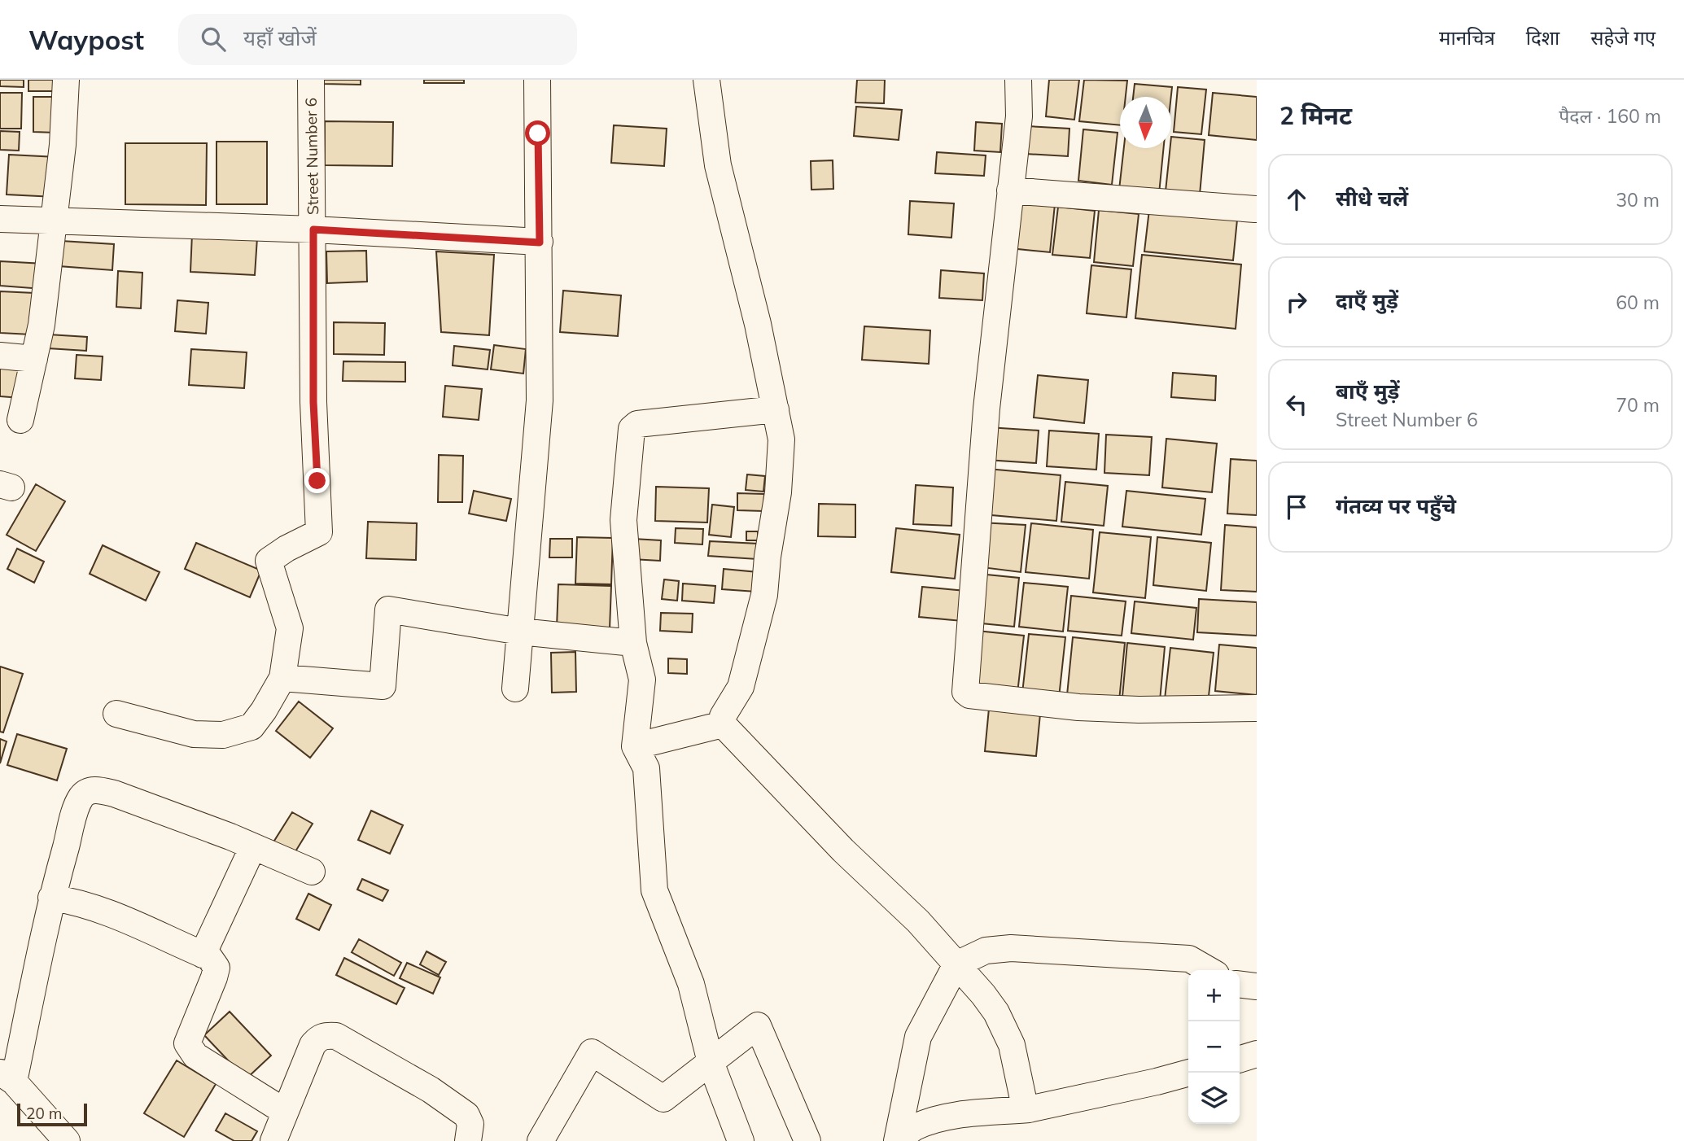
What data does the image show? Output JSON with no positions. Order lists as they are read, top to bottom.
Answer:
{
  "streets": {
    "street": ["Street Number 6"]
  },
  "scale_bar": "20 m",
  "north": "bottom",
  "page": {
    "header": "Waypost",
    "search": "यहाँ खोजें",
    "nav": ["मानचित्र", "दिशा", "सहेजे गए"],
    "heading": ["2 मिनट", "पैदल · 160 m"],
    "list": [
      ["सीधे चलें", "30 m"],
      ["दाएँ मुड़ें", "60 m"],
      ["बाएँ मुड़ें", "Street Number 6", "70 m"],
      "गंतव्य पर पहुँचे"
    ],
    "map_buttons": ["+", "−"],
    "scale": "20 m"
  }
}
